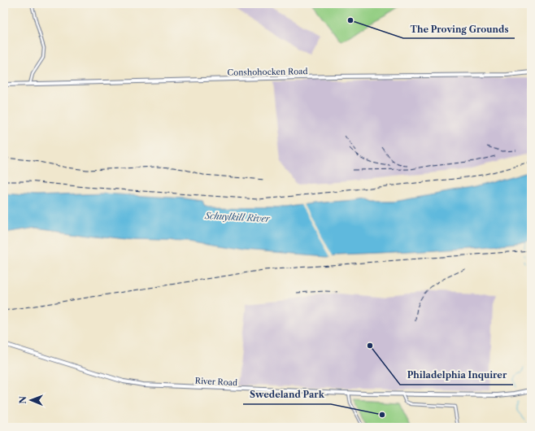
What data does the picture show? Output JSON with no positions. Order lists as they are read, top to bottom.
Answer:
{
  "streets": {
    "main road": ["Conshohocken Road", "River Road"]
  },
  "water": ["Schuylkill River"],
  "places": ["The Proving Grounds", "Philadelphia Inquirer", "Swedeland Park"],
  "north": "left"
}
